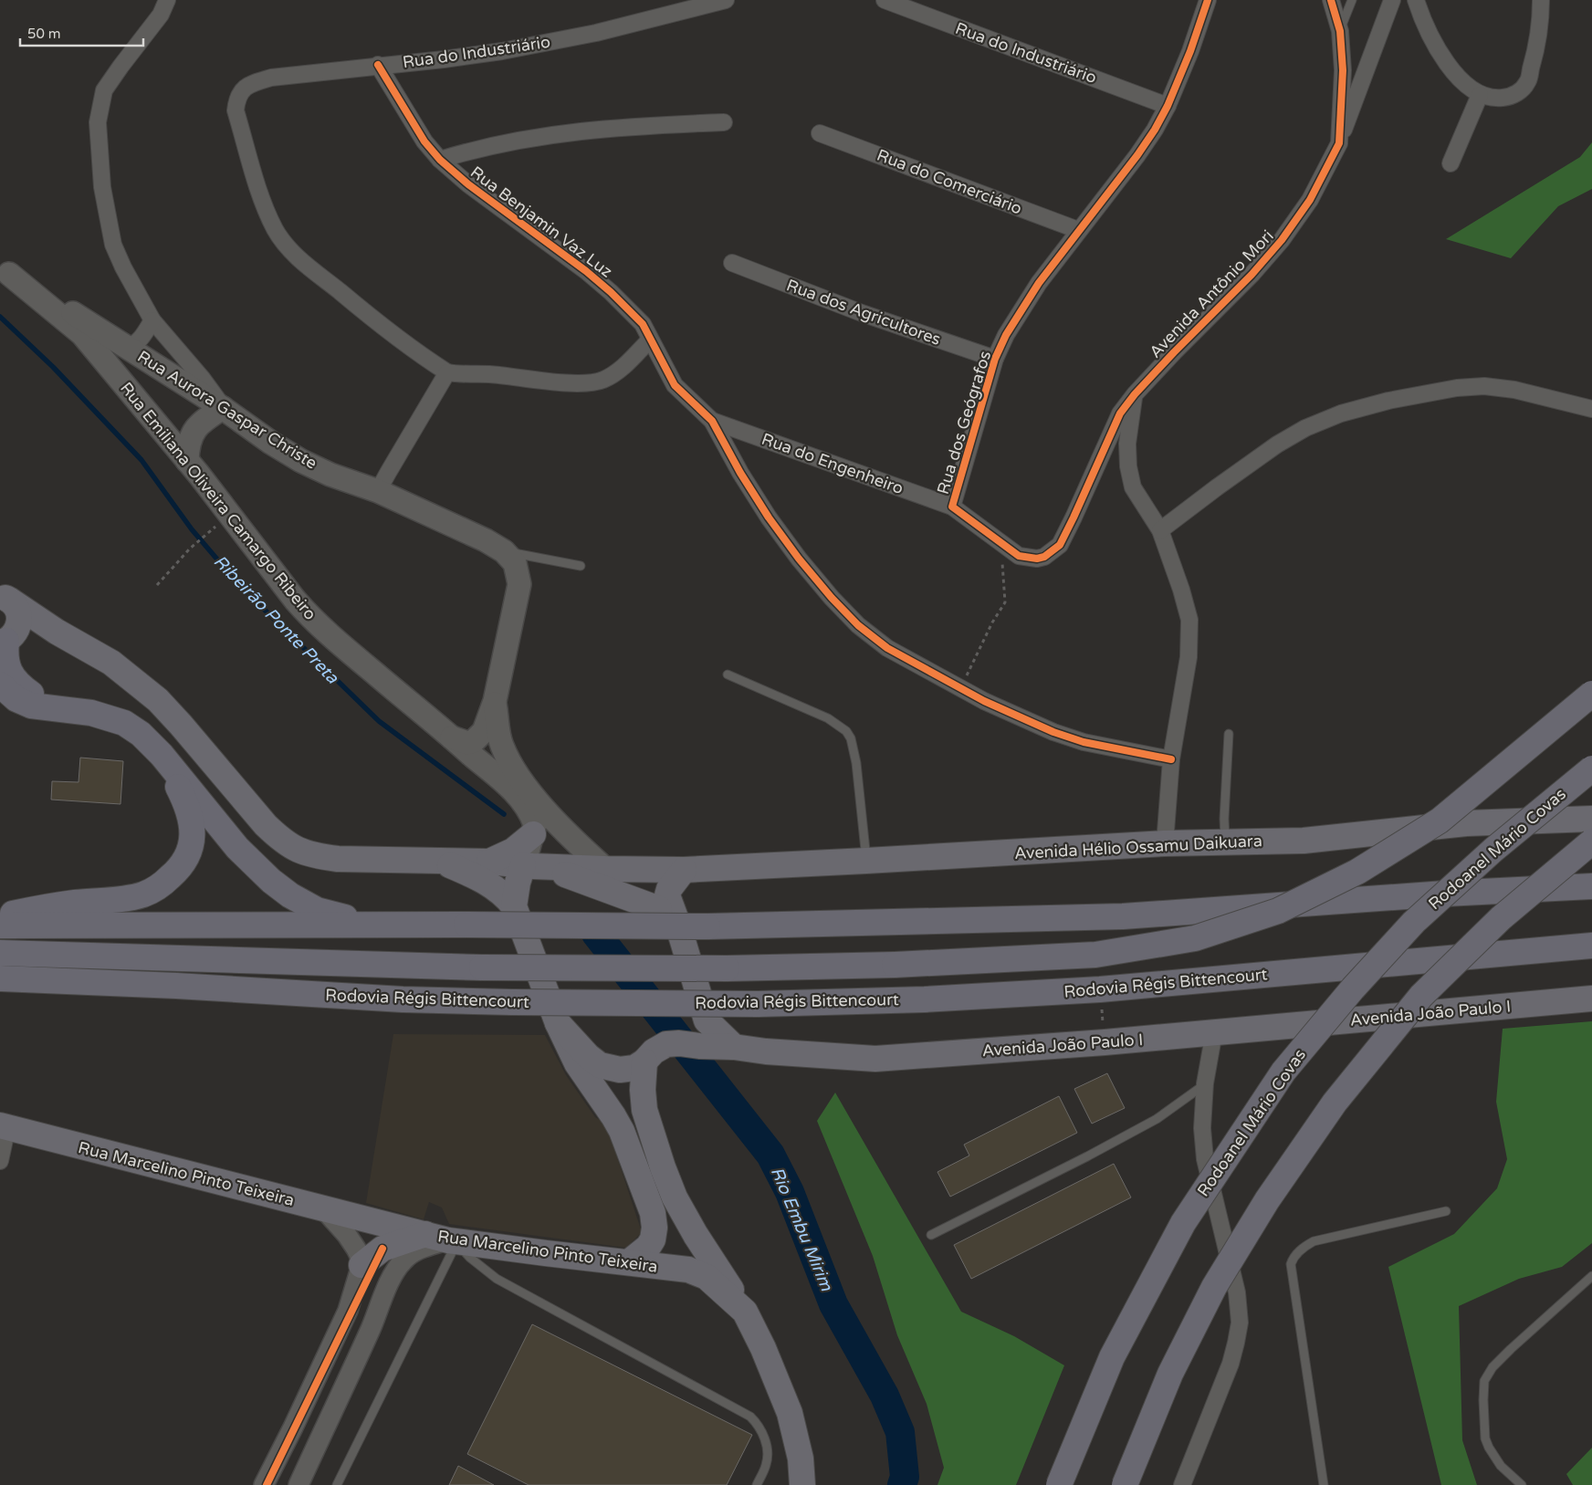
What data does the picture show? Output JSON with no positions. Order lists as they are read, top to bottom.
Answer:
{
  "streets": {
    "highway": ["Rodoanel Mário Covas", "Rodovia Régis Bittencourt"],
    "main road": [
      "Rua Aurora Gaspar Christe",
      "Rua Emiliana Oliveira Camargo Ribeiro",
      "Avenida Hélio Ossamu Daikuara",
      "Avenida João Paulo I",
      "Rua Marcelino Pinto Teixeira"
    ],
    "street": [
      "Rua do Industriário",
      "Rua do Comerciário",
      "Rua Benjamin Vaz Luz",
      "Avenida Antônio Mori",
      "Rua dos Agricultores",
      "Rua dos Geógrafos",
      "Rua do Engenheiro"
    ]
  },
  "crossings": [
    ["Rua do Industriário", "Rua Benjamin Vaz Luz"],
    ["Rua do Industriário", "Rua dos Geógrafos"],
    ["Rua do Comerciário", "Rua dos Geógrafos"],
    ["Rua Benjamin Vaz Luz", "Rua do Engenheiro"],
    ["Avenida Antônio Mori", "Rua dos Geógrafos"],
    ["Rua dos Agricultores", "Rua dos Geógrafos"],
    ["Rua Aurora Gaspar Christe", "Rua Emiliana Oliveira Camargo Ribeiro"],
    ["Rua dos Geógrafos", "Rua do Engenheiro"],
    ["Rua Emiliana Oliveira Camargo Ribeiro", "Avenida Hélio Ossamu Daikuara"],
    ["Rua Emiliana Oliveira Camargo Ribeiro", "Avenida João Paulo I"],
    ["Rua Emiliana Oliveira Camargo Ribeiro", "Rua Marcelino Pinto Teixeira"]
  ],
  "water": ["Ribeirão Ponte Preta", "Rio Embu Mirim"],
  "scale_bar": "50 m"
}
